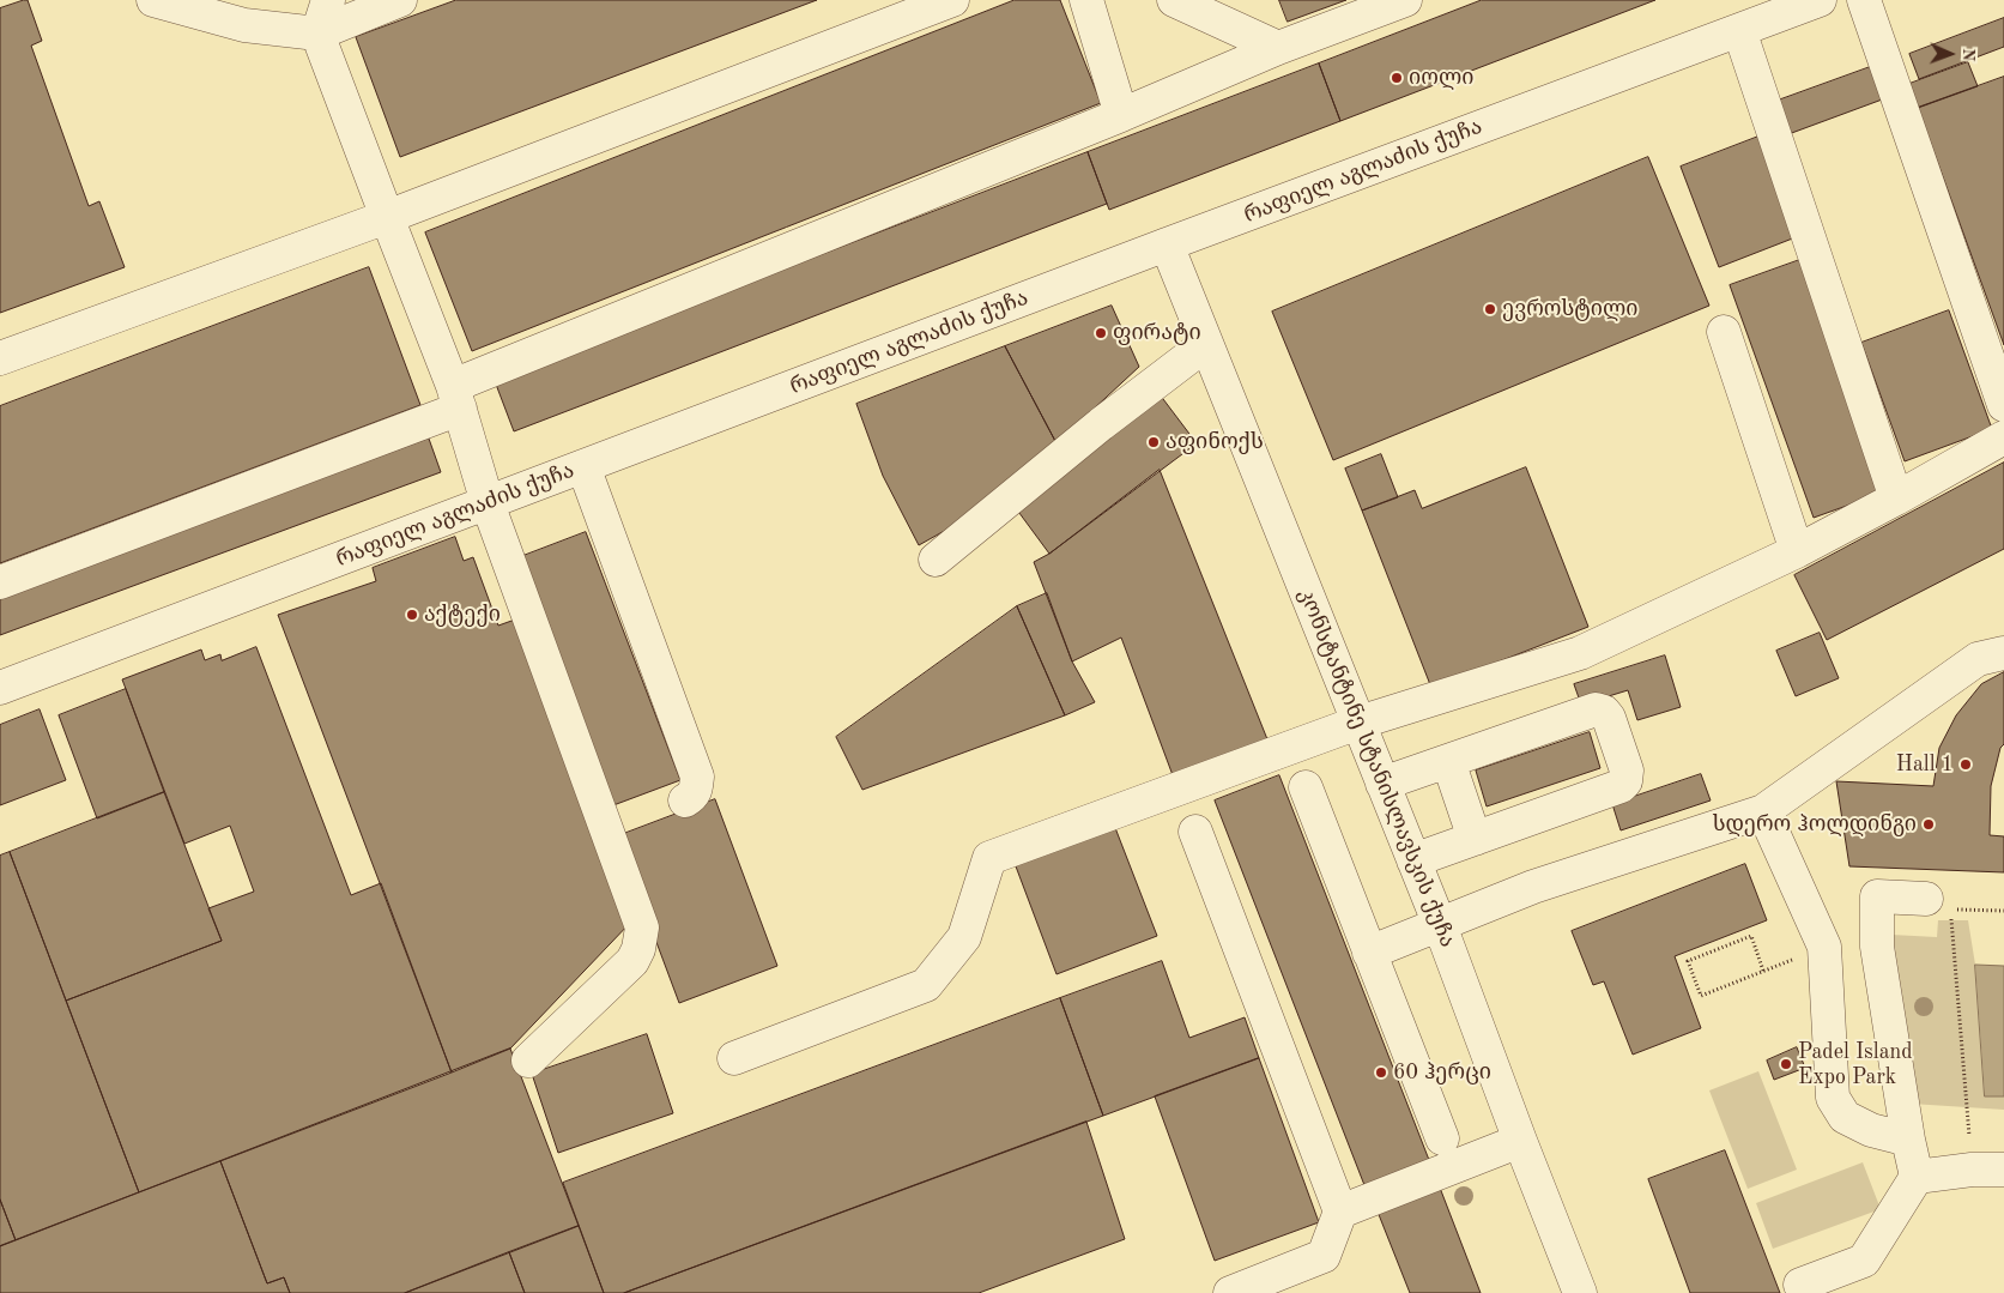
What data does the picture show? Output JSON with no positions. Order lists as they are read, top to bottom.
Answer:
{
  "streets": {
    "street": ["რაფიელ აგლაძის ქუჩა", "კონსტანტინე სტანისლავსკის ქუჩა"]
  },
  "crossings": [
    ["რაფიელ აგლაძის ქუჩა", "კონსტანტინე სტანისლავსკის ქუჩა"]
  ],
  "places": [
    "იოლი",
    "ევროსტილი",
    "ფირატი",
    "აფინოქს",
    "აქტექი",
    "Hall 1",
    "სდერო ჰოლდინგი",
    "Padel Island Expo Park",
    "60 ჰერცი"
  ],
  "north": "right"
}
